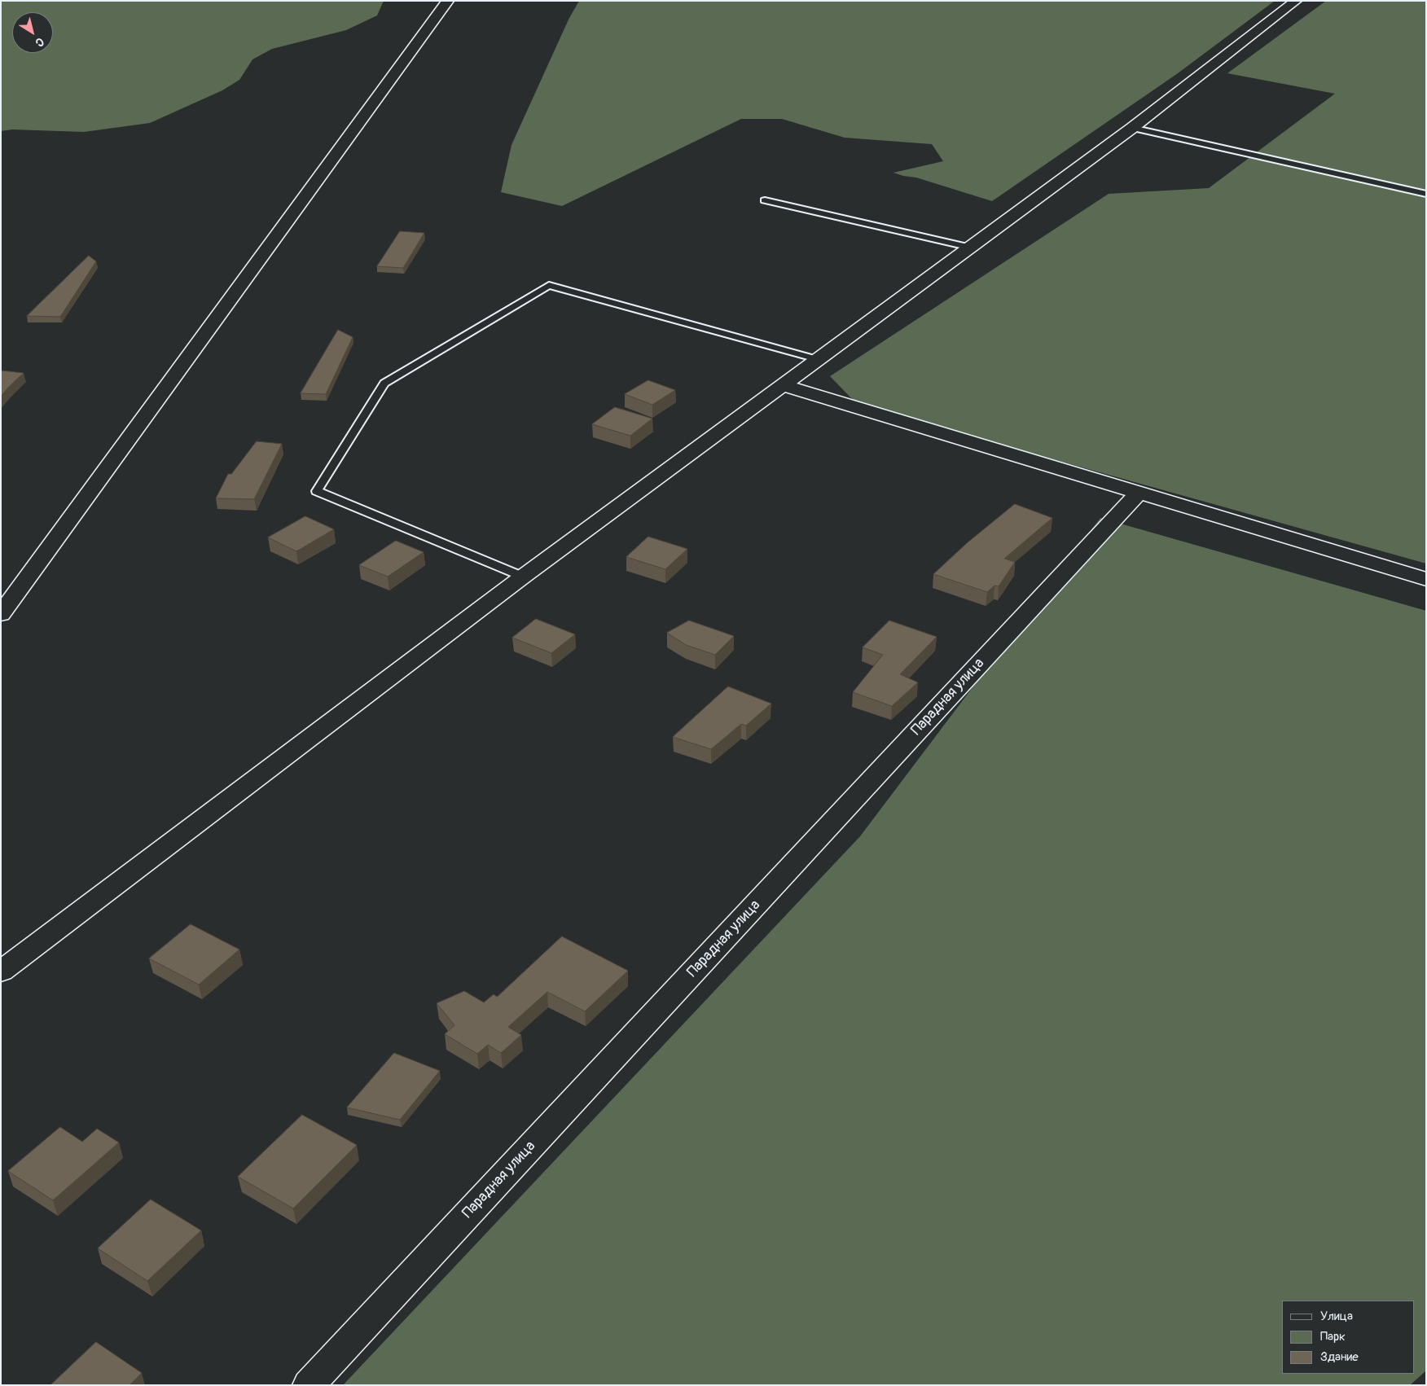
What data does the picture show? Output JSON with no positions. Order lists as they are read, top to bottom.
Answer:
{
  "streets": {
    "street": ["Парадная улица"]
  },
  "legend": ["Улица", "Парк", "Здание"],
  "north": "bottom right"
}
